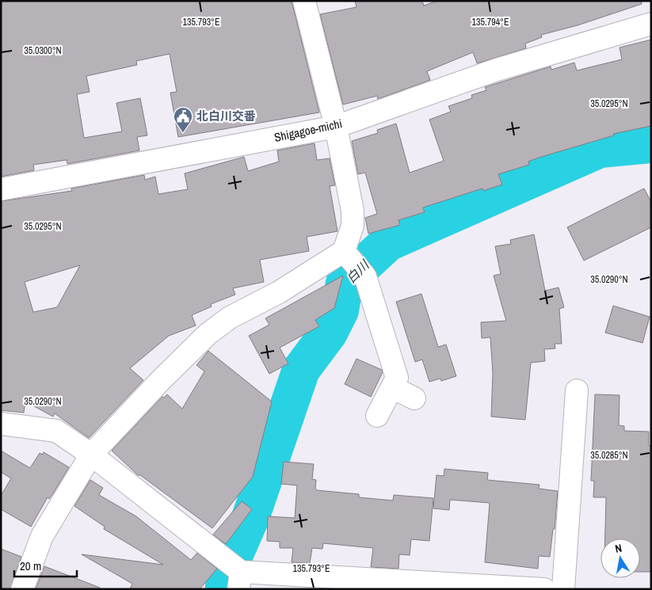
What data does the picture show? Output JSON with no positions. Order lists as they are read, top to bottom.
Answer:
{
  "streets": {
    "street": ["Shigagoe-michi"]
  },
  "water": ["白川"],
  "places": {
    "public building": ["北白川交番"]
  },
  "scale_bar": "20 m",
  "north": "top",
  "coordinates": [
    "135.793°E",
    "135.794°E",
    "35.0300°N",
    "35.0295°N",
    "35.0290°N",
    "35.0285°N"
  ]
}
